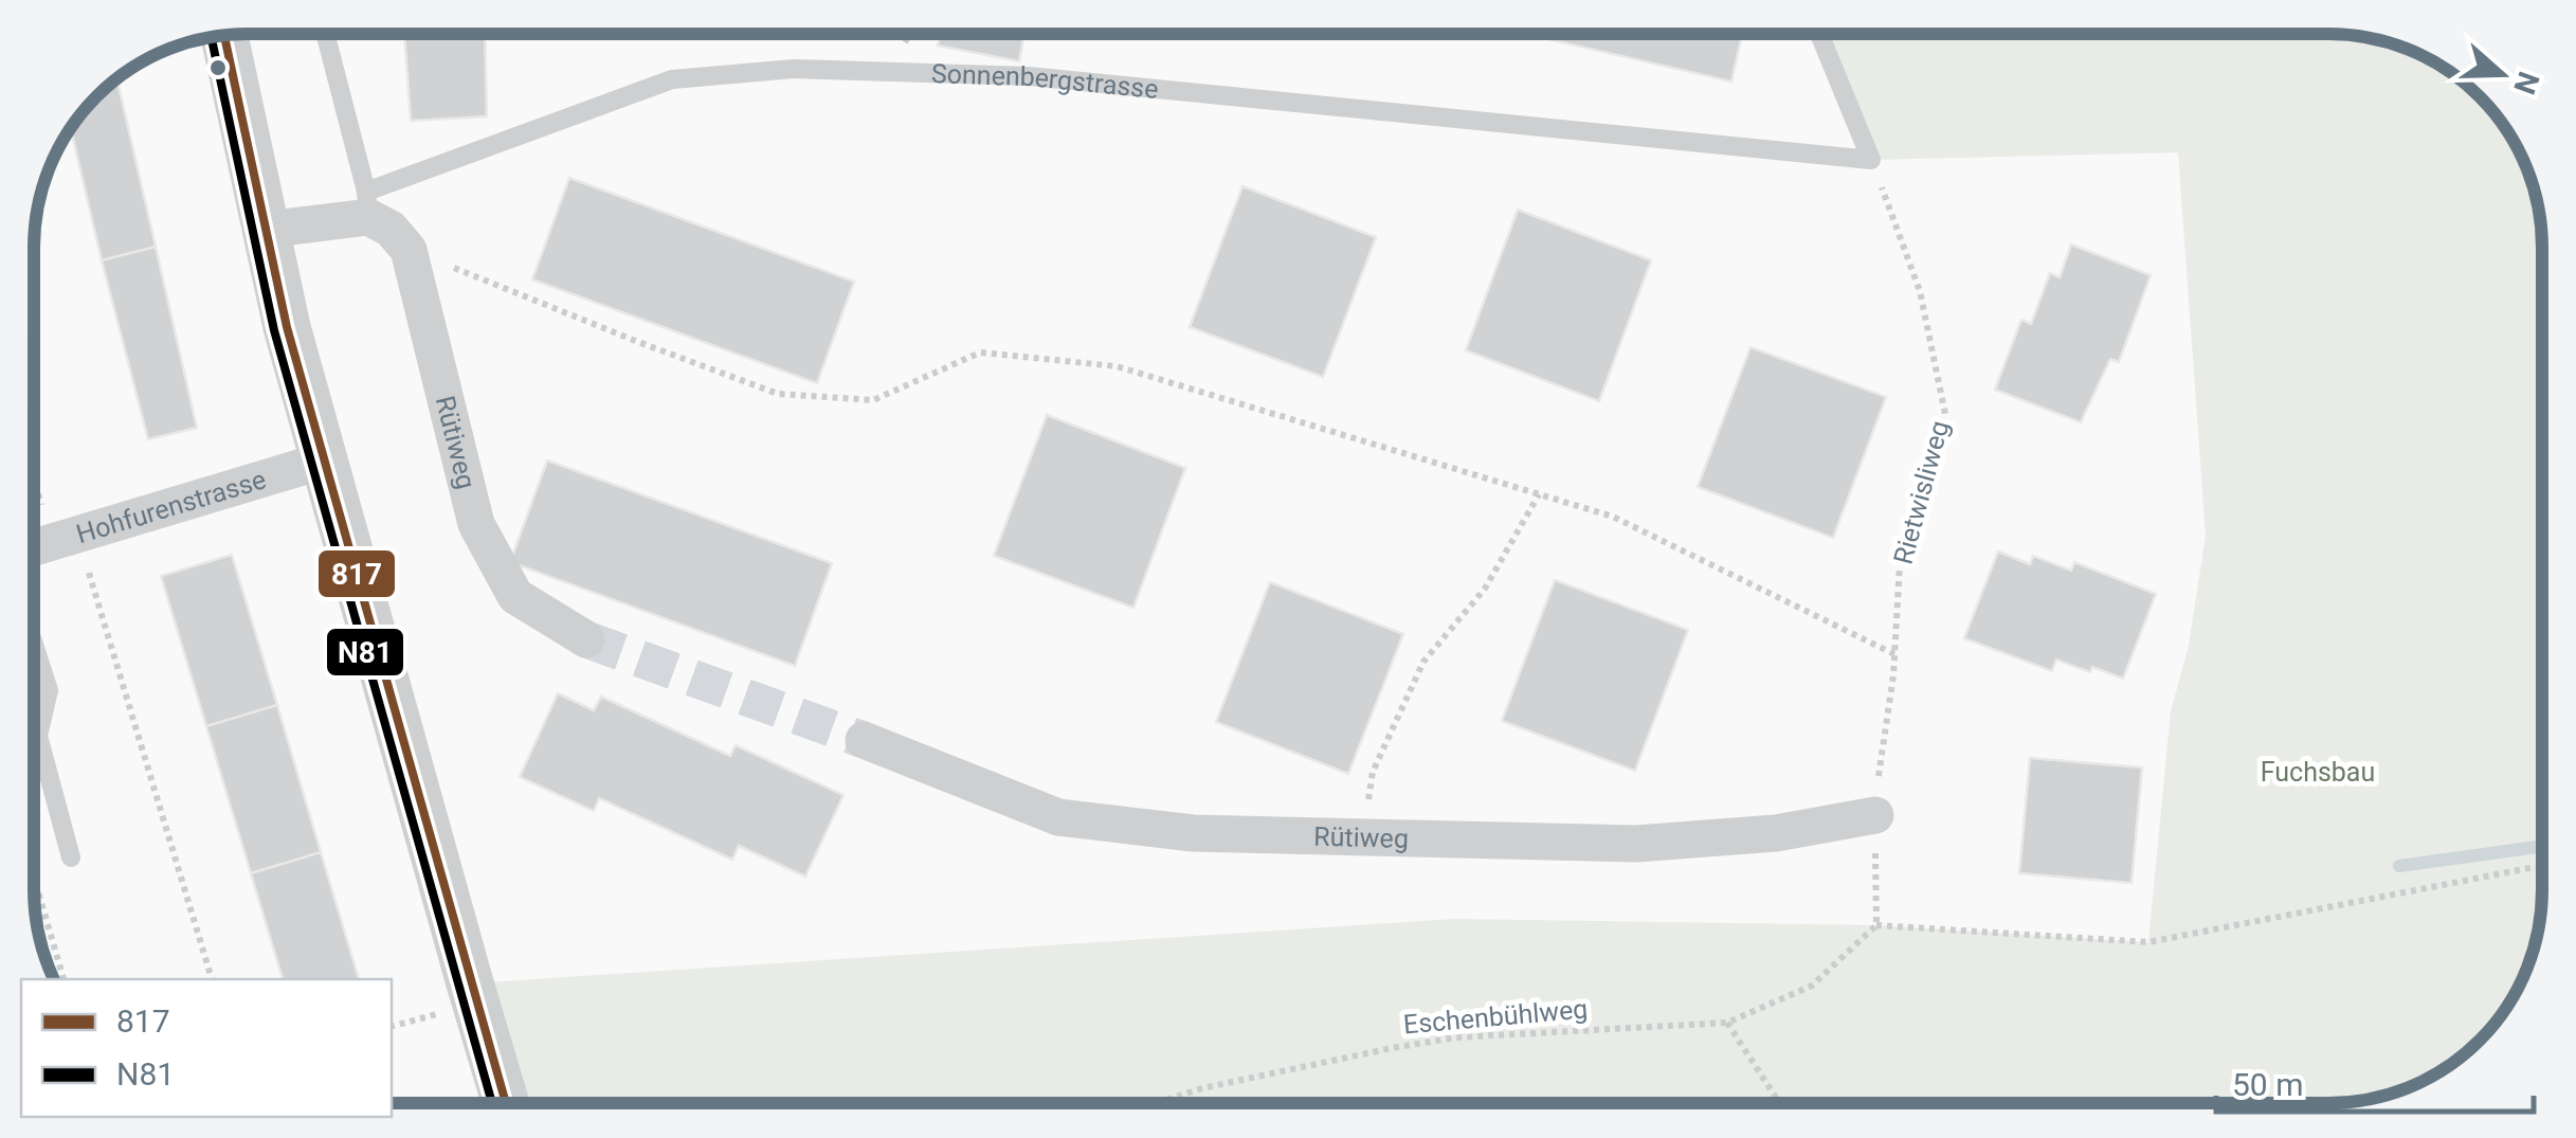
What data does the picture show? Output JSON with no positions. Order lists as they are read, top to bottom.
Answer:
{
  "streets": {
    "street": ["Sonnenbergstrasse", "Rütiweg", "Hohfurenstrasse"],
    "path": ["Rietwisliweg", "Eschenbühlweg"]
  },
  "crossings": [
    ["Sonnenbergstrasse", "Rietwisliweg"],
    ["Rütiweg", "Rietwisliweg"],
    ["Rietwisliweg", "Eschenbühlweg"]
  ],
  "parks": ["Fuchsbau"],
  "lines": ["transit line 817", "transit line N81"],
  "legend": ["817", "N81"],
  "scale_bar": "50 m",
  "north": "right"
}
